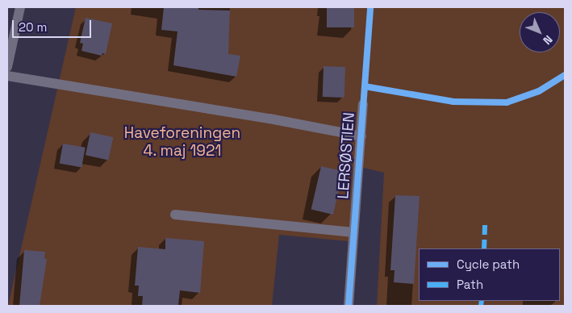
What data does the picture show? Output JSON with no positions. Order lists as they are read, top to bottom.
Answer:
{
  "streets": {
    "lane": ["LERSØSTIEN"]
  },
  "parks": ["Haveforeningen 4. maj 1921"],
  "legend": ["Cycle path", "Path"],
  "scale_bar": "20 m",
  "north": "bottom right"
}
